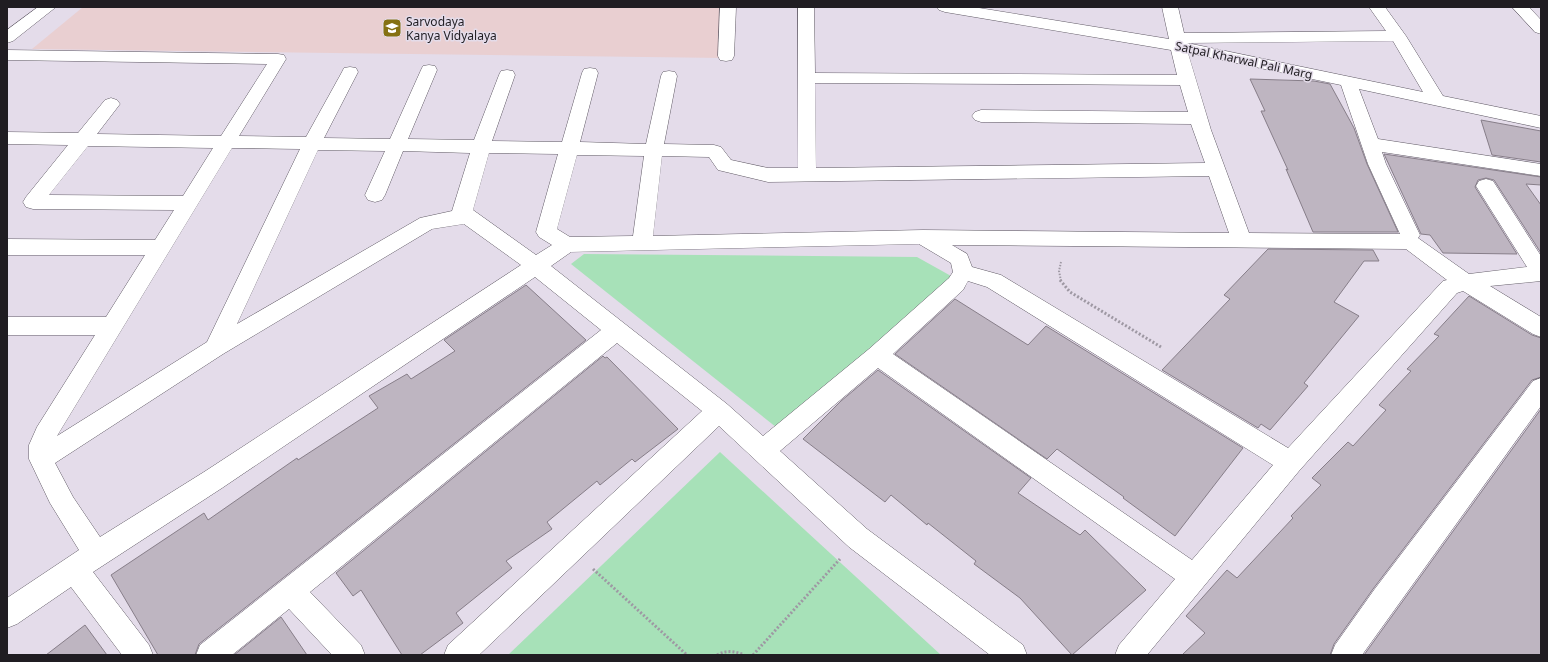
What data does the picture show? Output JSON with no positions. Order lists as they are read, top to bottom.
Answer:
{
  "streets": {
    "street": ["Satpal Kharwal Pali Marg"]
  },
  "places": {
    "school or university": ["Sarvodaya Kanya Vidyalaya"]
  }
}
